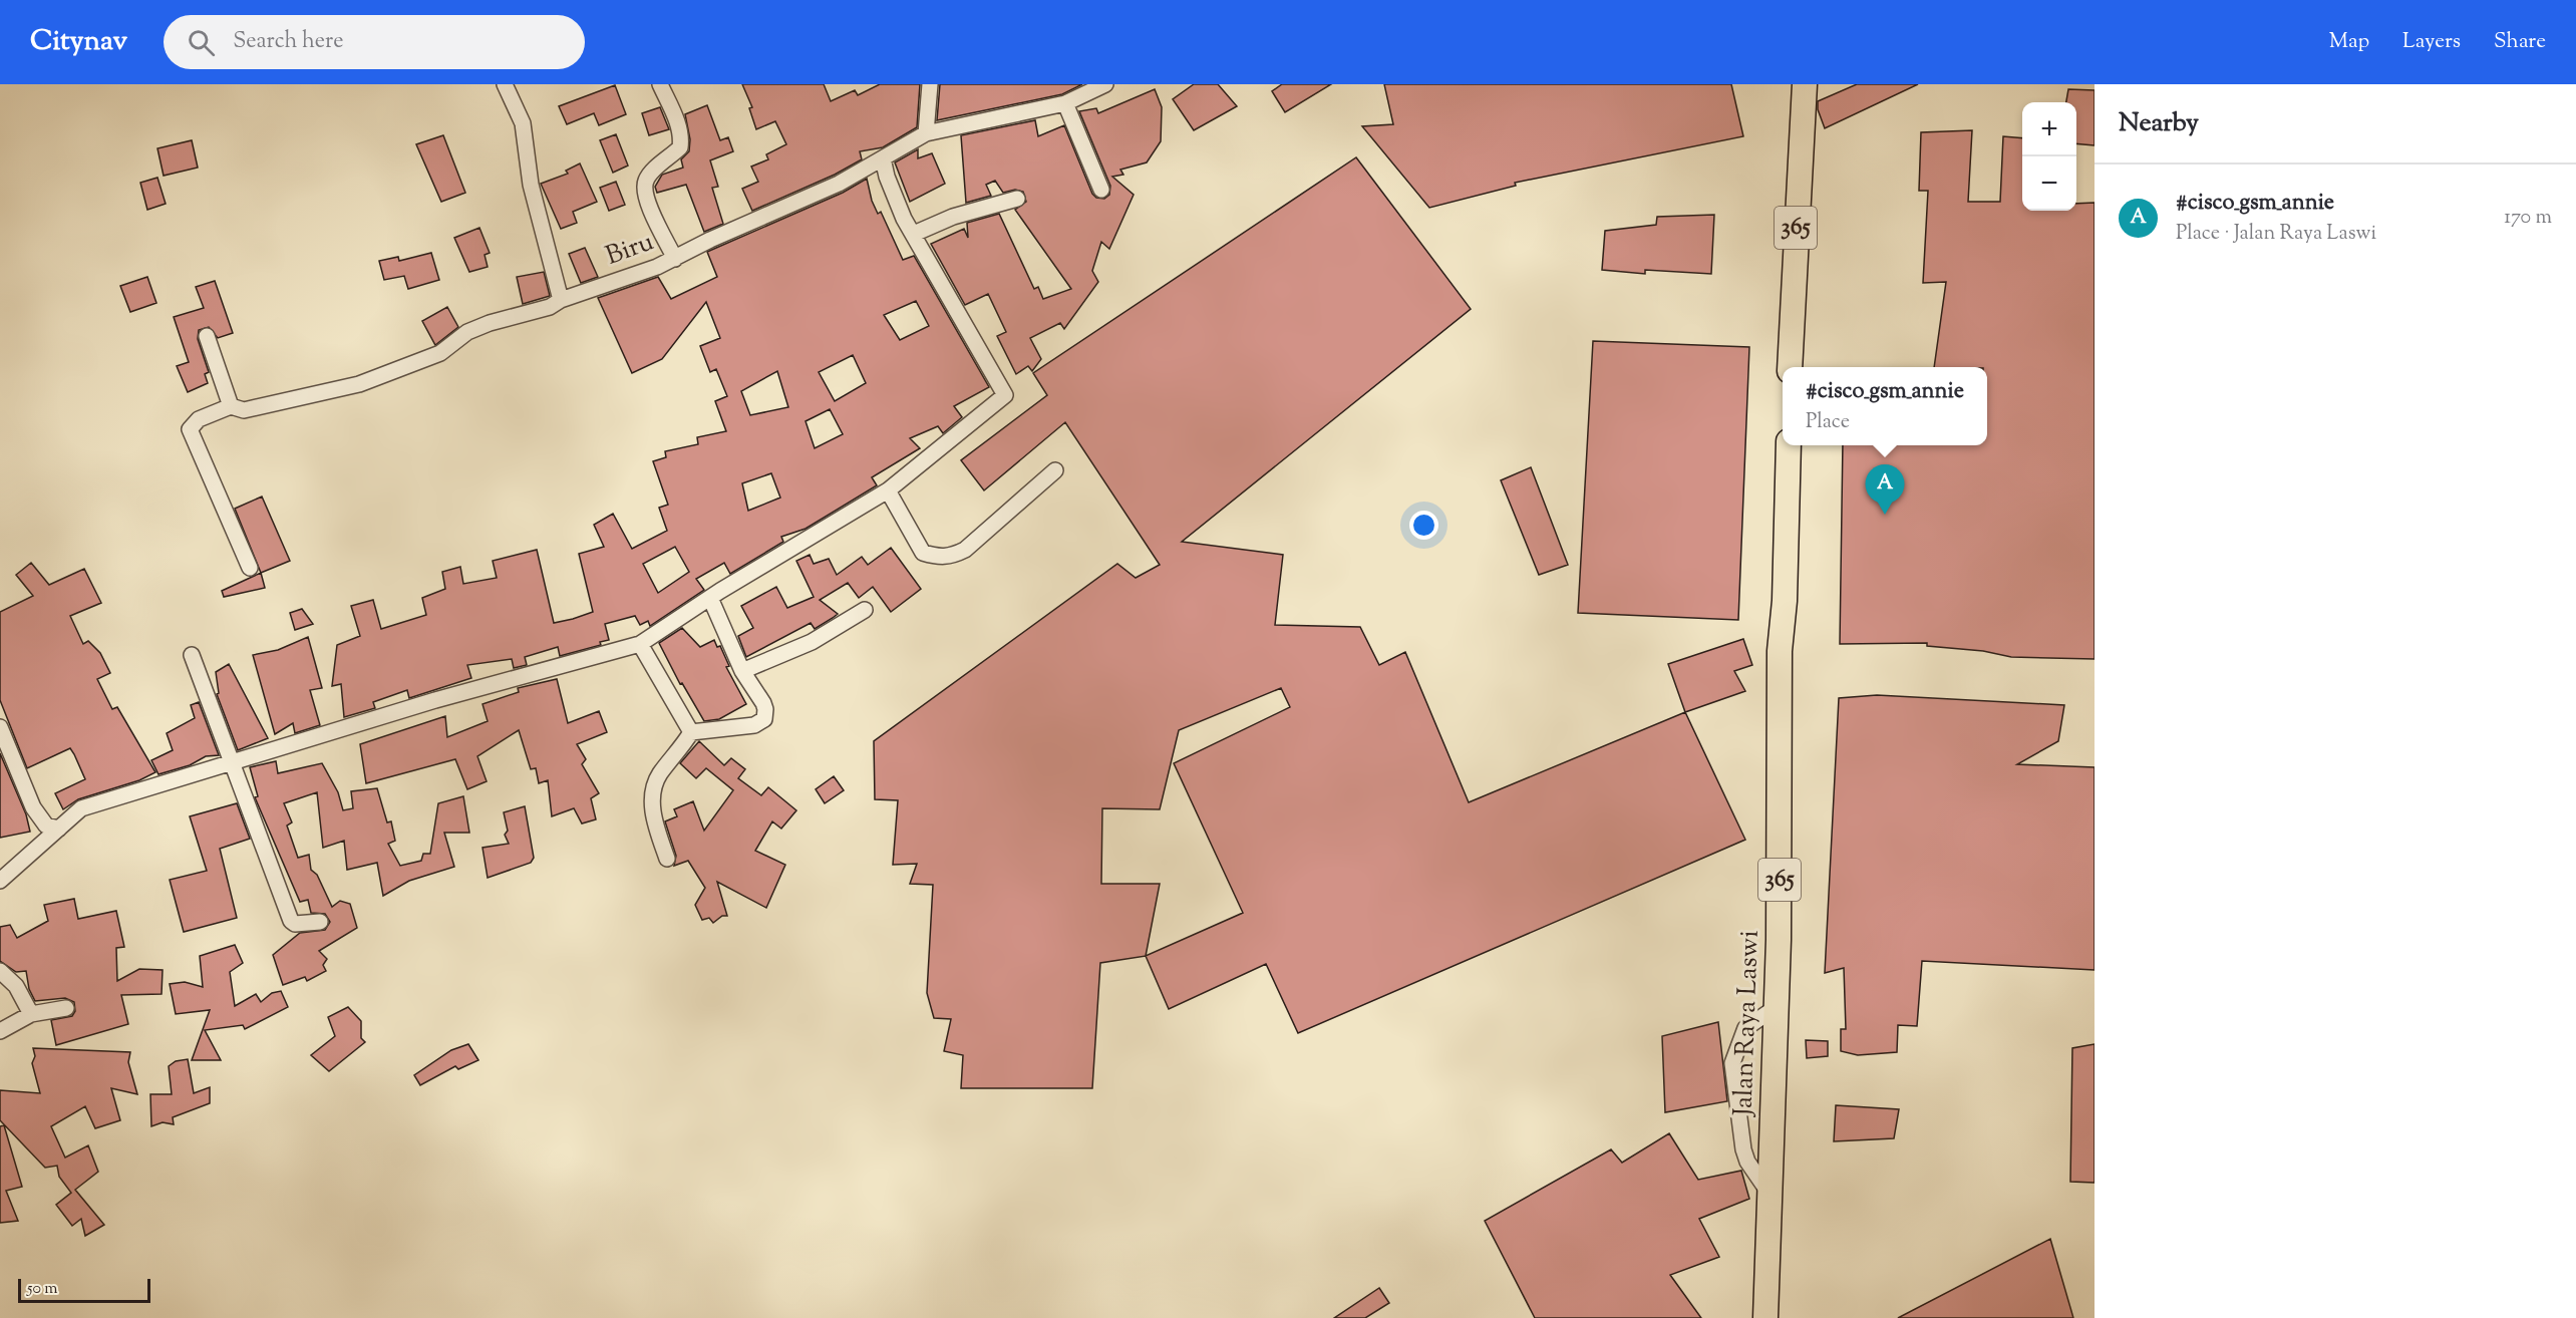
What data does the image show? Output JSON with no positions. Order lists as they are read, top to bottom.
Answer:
{
  "streets": {
    "main road": ["365", "Jalan Raya Laswi"],
    "street": ["Biru"]
  },
  "scale_bar": "50 m",
  "page": {
    "header": "Citynav",
    "search": "Search here",
    "nav": ["Map", "Layers", "Share"],
    "heading": "Nearby",
    "map_buttons": ["+", "−"],
    "list": [
      {
        "mark": "A",
        "name": "#cisco_gsm_annie",
        "note": "Place · Jalan Raya Laswi",
        "value": "170 m"
      }
    ],
    "popup": ["#cisco_gsm_annie", "Place"],
    "pins": "A",
    "scale": "50 m"
  }
}
